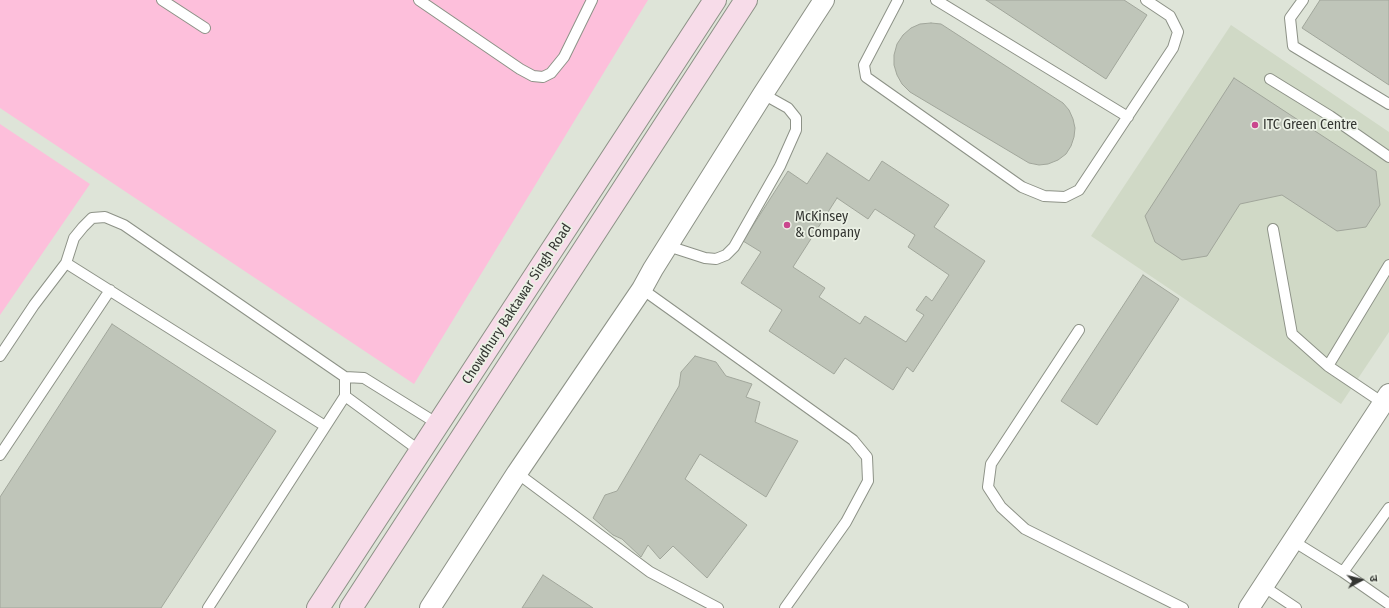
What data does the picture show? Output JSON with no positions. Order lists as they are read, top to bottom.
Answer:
{
  "streets": {
    "main road": ["Chowdhury Baktawar Singh Road"]
  },
  "places": ["ITC Green Centre", "McKinsey & Company"],
  "north": "right"
}
